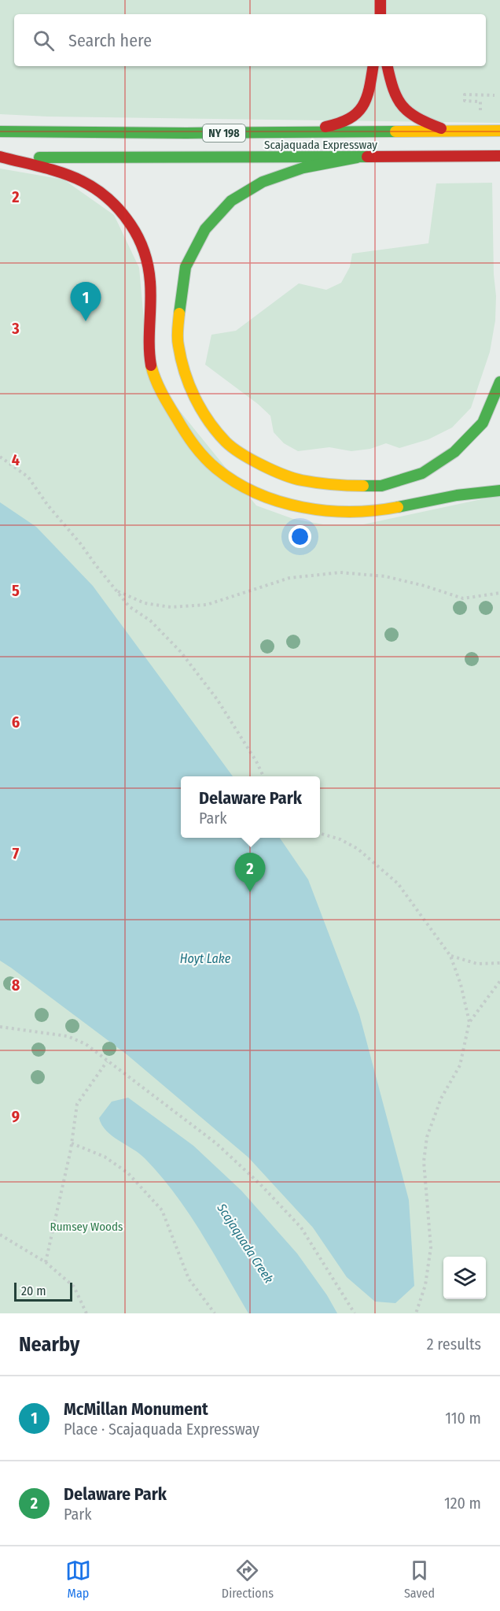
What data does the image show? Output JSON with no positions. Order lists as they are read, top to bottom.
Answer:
{
  "streets": {
    "highway": ["NY 198", "Scajaquada Expressway"]
  },
  "water": ["Hoyt Lake", "Scajaquada Creek"],
  "parks": ["Rumsey Woods"],
  "scale_bar": "20 m",
  "page": {
    "search": "Search here",
    "pins": ["1", "2"],
    "popup": ["Delaware Park", "Park"],
    "scale": "20 m",
    "heading": ["Nearby", "2 results"],
    "list": [
      {
        "mark": "1",
        "name": "McMillan Monument",
        "note": "Place · Scajaquada Expressway",
        "value": "110 m"
      },
      {
        "mark": "2",
        "name": "Delaware Park",
        "note": "Park",
        "value": "120 m"
      }
    ],
    "nav": ["Map", "Directions", "Saved"]
  },
  "grid": {
    "rows": [
      "2",
      "3",
      "4",
      "5",
      "6",
      "7",
      "8",
      "9"
    ]
  }
}
